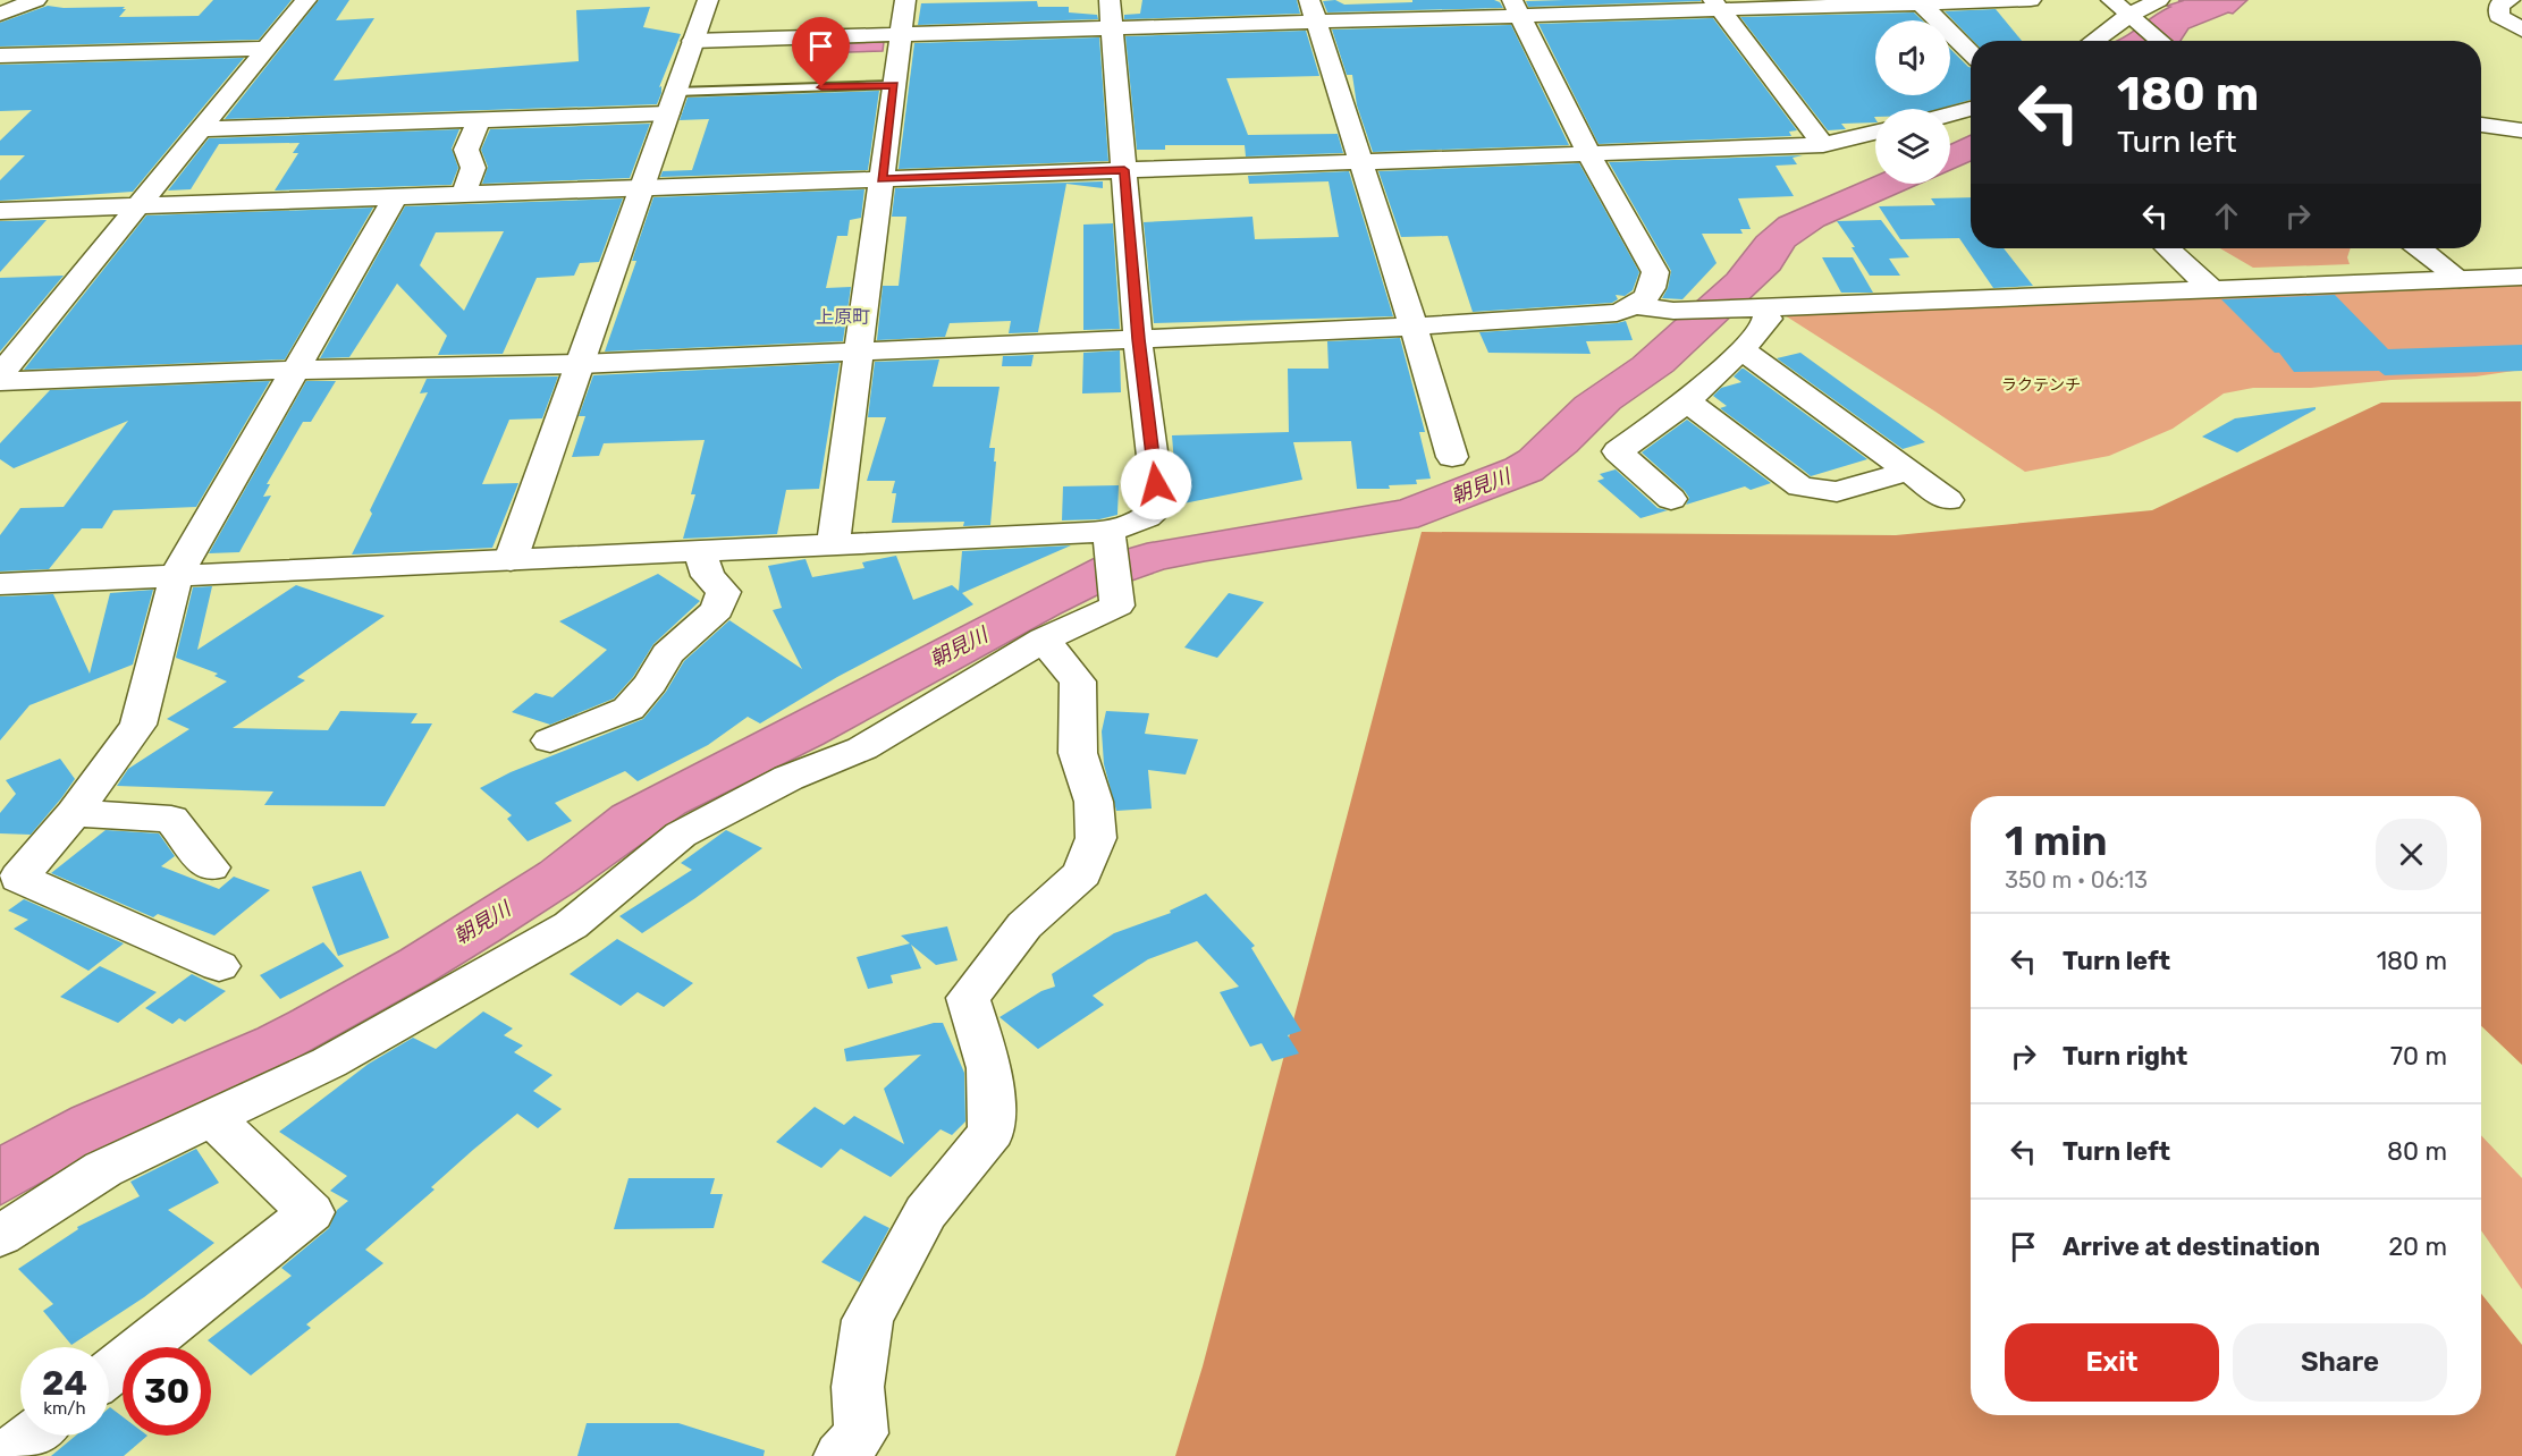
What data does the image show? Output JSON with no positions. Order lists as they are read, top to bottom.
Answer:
{
  "districts": ["上原町"],
  "water": ["朝見川"],
  "parks": ["ラクテンチ"],
  "page": {
    "turn": ["180 m", "Turn left"],
    "heading": ["1 min", "350 m · 06:13"],
    "list": [
      {
        "name": "Turn left",
        "value": "180 m"
      },
      {
        "name": "Turn right",
        "value": "70 m"
      },
      {
        "name": "Turn left",
        "value": "80 m"
      },
      {
        "name": "Arrive at destination",
        "value": "20 m"
      }
    ],
    "buttons": ["Exit", "Share"],
    "speed": "24 km/h",
    "limit": "30"
  }
}
